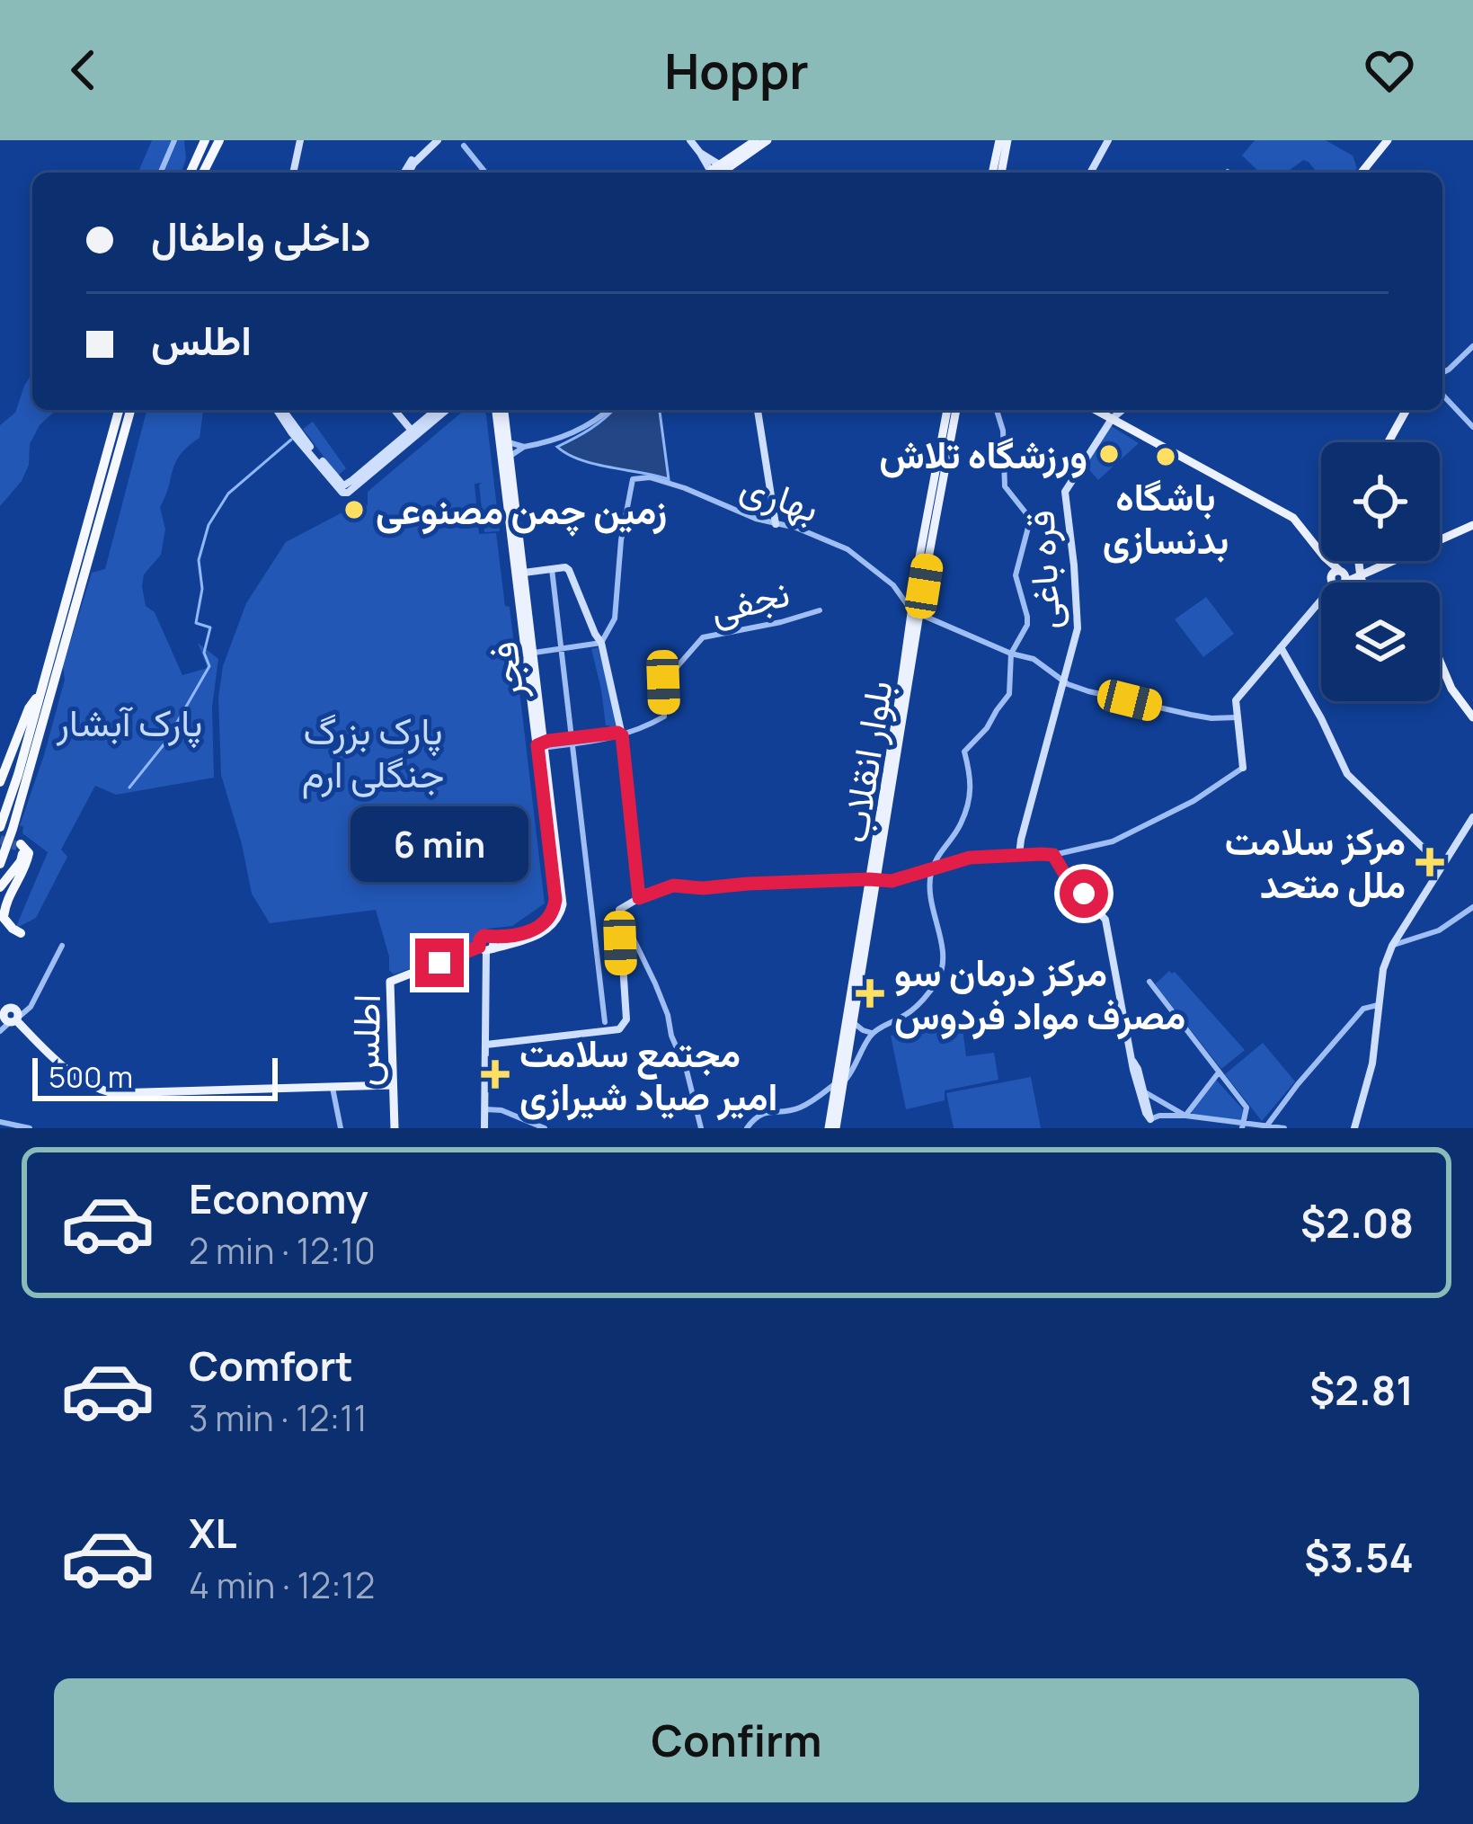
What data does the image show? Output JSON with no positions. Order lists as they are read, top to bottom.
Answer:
{
  "streets": {
    "main road": [
      "قره باغی",
      "فجر",
      "بلوار انقلاب",
      "اطلس"
    ],
    "street": ["بهاری", "نجفی"]
  },
  "crossings": [
    ["بهاری", "بلوار انقلاب"],
    ["فجر", "اطلس"]
  ],
  "parks": ["پارک آبشار", "پارک بزرگ جنگلی ارم"],
  "places": {
    "other": ["ورزشگاه تلاش", "باشگاه بدنسازی", "زمین چمن مصنوعی"],
    "health": ["مرکز سلامت ملل متحد", "مرکز درمان سو مصرف مواد فردوس", "مجتمع سلامت امیر صیاد شیرازی"]
  },
  "scale_bar": "500 m",
  "page": {
    "header": "Hoppr",
    "banner": ["داخلی واطفال", "اطلس"],
    "bubble": "6 min",
    "scale": "500 m",
    "list": [
      {
        "name": "Economy",
        "note": "2 min · 12:10",
        "value": "$2.08"
      },
      {
        "name": "Comfort",
        "note": "3 min · 12:11",
        "value": "$2.81"
      },
      {
        "name": "XL",
        "note": "4 min · 12:12",
        "value": "$3.54"
      }
    ],
    "buttons": "Confirm"
  }
}
